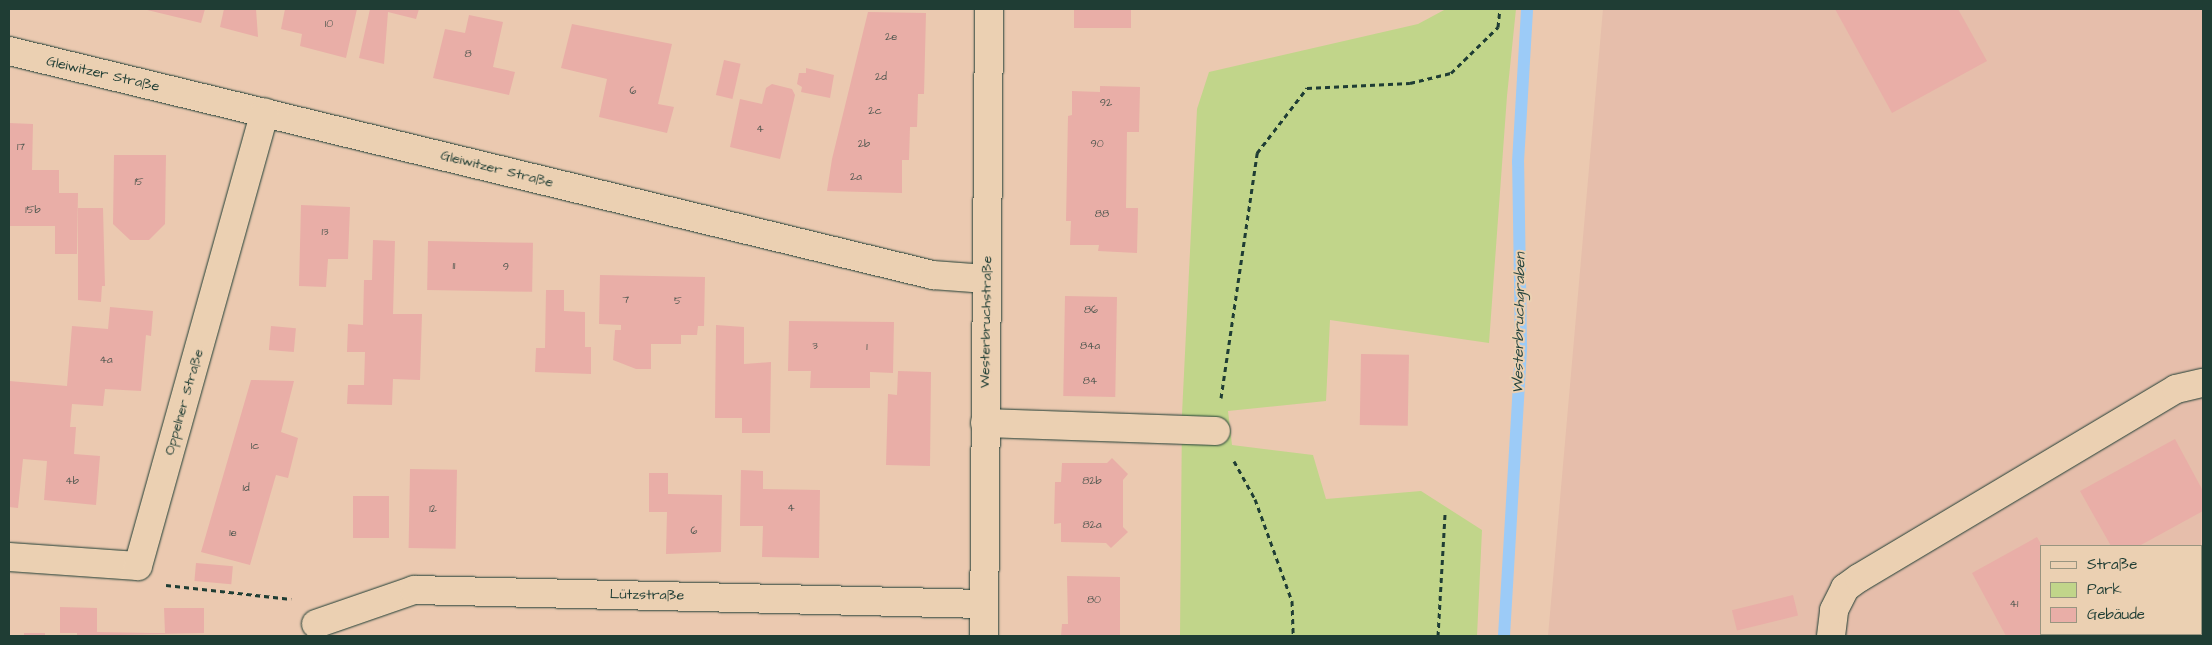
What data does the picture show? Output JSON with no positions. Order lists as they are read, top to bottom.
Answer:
{
  "streets": {
    "street": [
      "Gleiwitzer Straße",
      "Westerbruchstraße",
      "Oppelner Straße",
      "Lützstraße"
    ]
  },
  "crossings": [
    ["Gleiwitzer Straße", "Westerbruchstraße"],
    ["Gleiwitzer Straße", "Oppelner Straße"],
    ["Westerbruchstraße", "Lützstraße"]
  ],
  "water": ["Westerbruchgraben"],
  "house_numbers": [
    "10",
    "2e",
    "8",
    "2d",
    "6",
    "92",
    "2c",
    "4",
    "2b",
    "90",
    "17",
    "2a",
    "15",
    "15b",
    "88",
    "13",
    "11",
    "9",
    "7",
    "5",
    "86",
    "3",
    "84a",
    "1",
    "4a",
    "84",
    "1c",
    "4b",
    "82b",
    "1d",
    "4",
    "12",
    "82a",
    "6",
    "1e",
    "80",
    "41"
  ],
  "legend": ["Straße", "Park", "Gebäude"]
}
